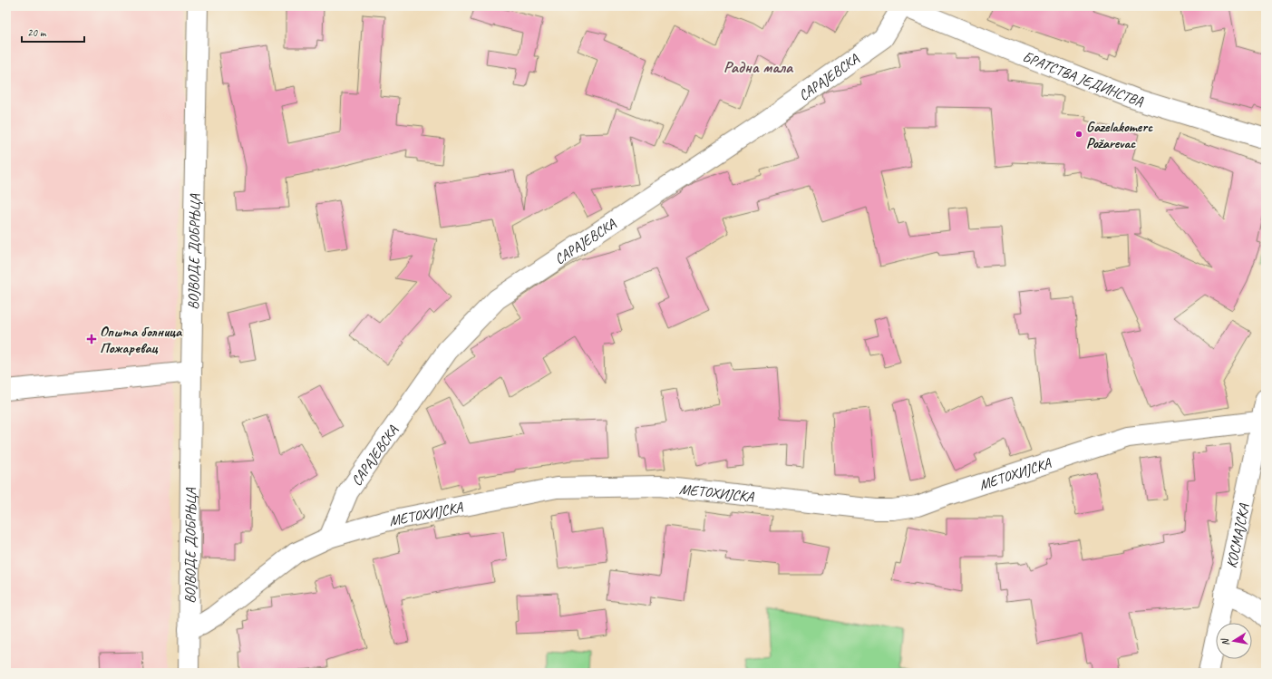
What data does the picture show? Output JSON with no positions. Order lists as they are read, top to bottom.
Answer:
{
  "streets": {
    "street": [
      "САРАЈЕВСКА",
      "БРАТСТВА ЈЕДИНСТВА",
      "ВОЈВОДЕ ДОБРЊЦА",
      "МЕТОХИЈСКА",
      "КОСМАЈСКА"
    ]
  },
  "crossings": [
    ["САРАЈЕВСКА", "БРАТСТВА ЈЕДИНСТВА"],
    ["САРАЈЕВСКА", "МЕТОХИЈСКА"],
    ["ВОЈВОДЕ ДОБРЊЦА", "МЕТОХИЈСКА"],
    ["МЕТОХИЈСКА", "КОСМАЈСКА"]
  ],
  "districts": ["Радна мала"],
  "places": {
    "other": ["Gazelakomerc Požarevac"],
    "health": ["Општа болница Пожаревац"]
  },
  "scale_bar": "20 m",
  "north": "left"
}
